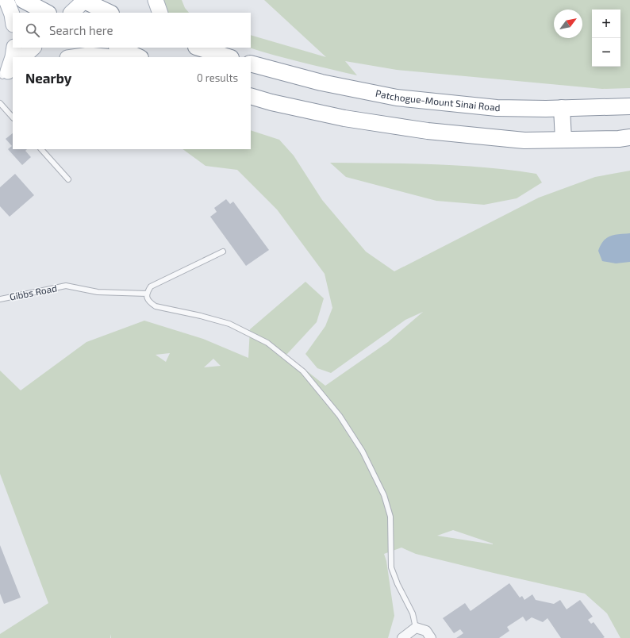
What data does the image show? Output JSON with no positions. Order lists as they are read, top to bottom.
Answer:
{
  "streets": {
    "highway": ["Patchogue-Mount Sinai Road"],
    "lane": ["Gibbs Road"]
  },
  "north": "top right",
  "page": {
    "map_buttons": ["+", "−"],
    "search": "Search here",
    "heading": ["Nearby", "0 results"]
  }
}
